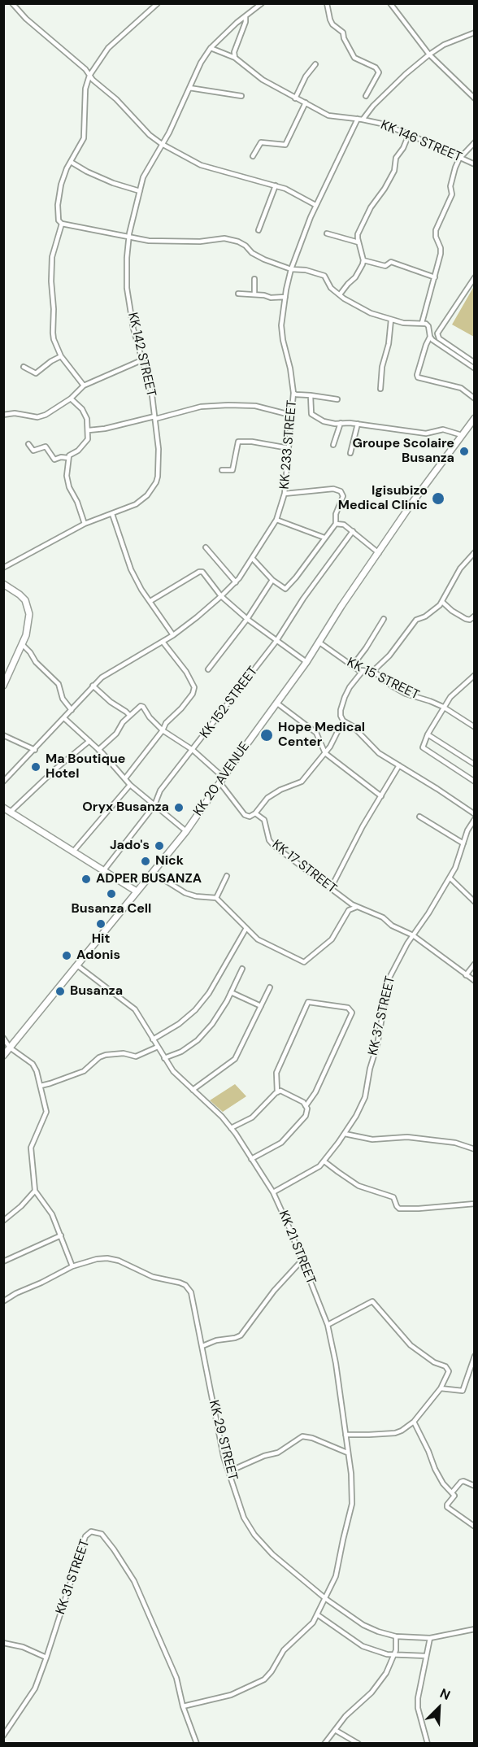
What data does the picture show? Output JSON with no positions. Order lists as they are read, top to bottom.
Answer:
{
  "streets": {
    "main road": ["KK 20 AVENUE"],
    "street": [
      "KK 146 STREET",
      "KK 142 STREET",
      "KK 233 STREET",
      "KK 15 STREET",
      "KK 152 STREET",
      "KK 17 STREET",
      "KK 37 STREET",
      "KK 21 STREET",
      "KK 29 STREET",
      "KK 31 STREET"
    ]
  },
  "crossings": [
    ["KK 146 STREET", "KK 142 STREET"],
    ["KK 146 STREET", "KK 233 STREET"],
    ["KK 15 STREET", "KK 20 AVENUE"],
    ["KK 20 AVENUE", "KK 21 STREET"],
    ["KK 17 STREET", "KK 37 STREET"],
    ["KK 37 STREET", "KK 21 STREET"],
    ["KK 21 STREET", "KK 29 STREET"],
    ["KK 21 STREET", "KK 31 STREET"]
  ],
  "places": [
    "Groupe Scolaire Busanza",
    "Igisubizo Medical Clinic",
    "Hope Medical Center",
    "Ma Boutique Hotel",
    "Oryx Busanza",
    "Jado's",
    "Nick",
    "ADPER BUSANZA",
    "Busanza Cell",
    "Hit",
    "Adonis",
    "Busanza"
  ],
  "north": "top right"
}
